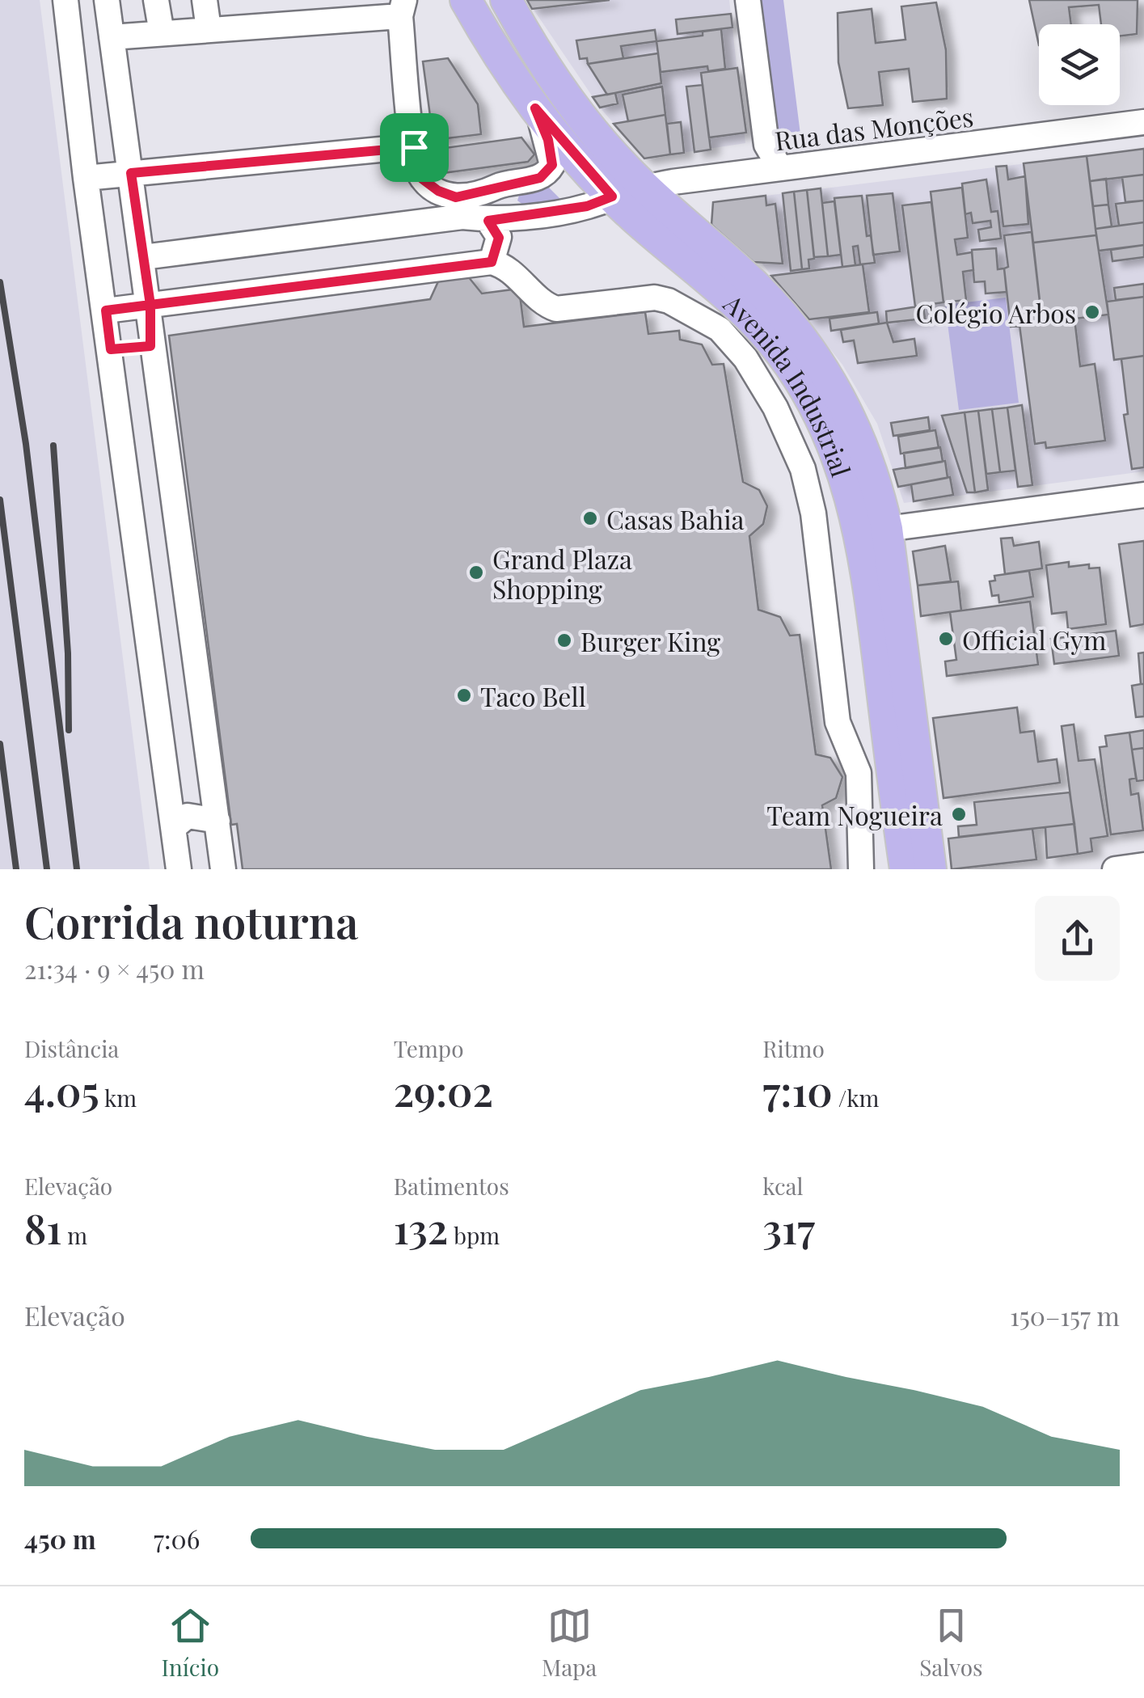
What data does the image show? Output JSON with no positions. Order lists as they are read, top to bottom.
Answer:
{
  "streets": {
    "main road": ["Avenida Industrial"],
    "street": ["Rua das Monções"]
  },
  "crossings": [
    ["Rua das Monções", "Avenida Industrial"]
  ],
  "places": [
    "Colégio Arbos",
    "Casas Bahia",
    "Grand Plaza Shopping",
    "Official Gym",
    "Burger King",
    "Taco Bell",
    "Team Nogueira"
  ],
  "page": {
    "heading": ["Corrida noturna", "21:34 · 9 × 450 m"],
    "stats": [
      ["Distância", "4.05 km"],
      ["Tempo", "29:02"],
      ["Ritmo", "7:10 /km"],
      ["Elevação", "81 m"],
      ["Batimentos", "132 bpm"],
      ["kcal", "317"]
    ],
    "chart": ["Elevação", "150–157 m"],
    "list": [
      {
        "name": "450 m",
        "note": "7:06"
      }
    ],
    "tabs": ["Início", "Mapa", "Salvos"]
  }
}
